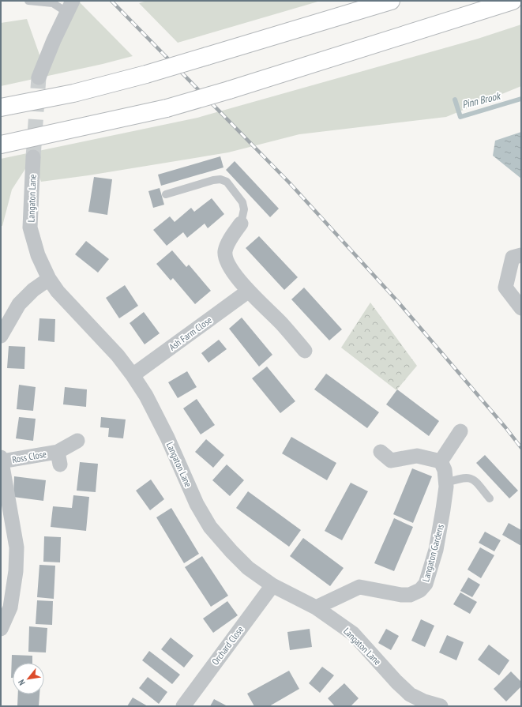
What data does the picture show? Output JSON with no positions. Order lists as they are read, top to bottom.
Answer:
{
  "streets": {
    "street": [
      "Langaton Lane",
      "Ash Farm Close",
      "Ross Close",
      "Langaton Gardens",
      "Orchard Close"
    ]
  },
  "crossings": [
    ["Langaton Lane", "Ash Farm Close"],
    ["Langaton Lane", "Langaton Gardens"],
    ["Langaton Lane", "Orchard Close"]
  ],
  "water": ["Pinn Brook"],
  "north": "bottom left"
}
